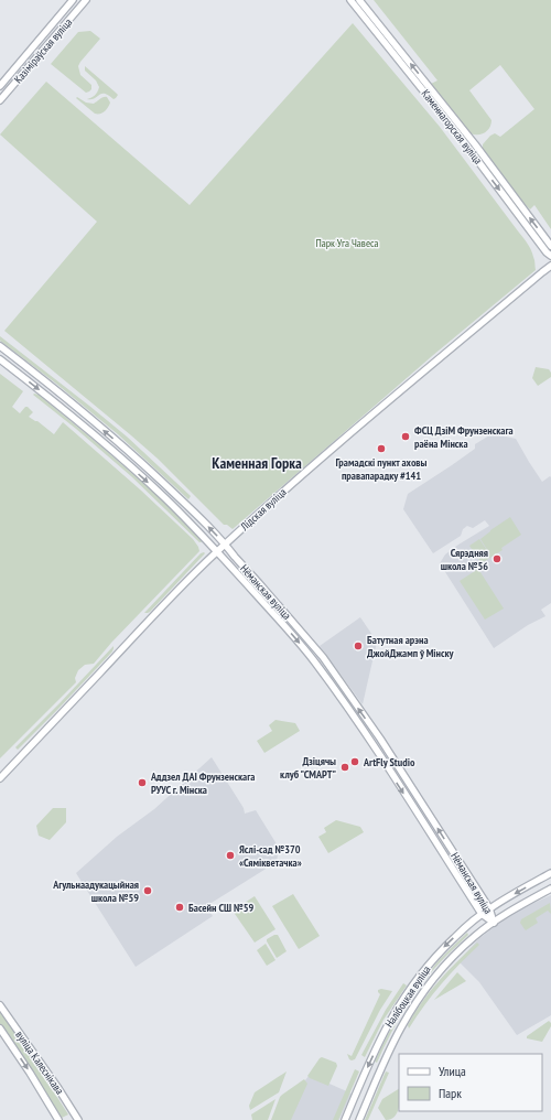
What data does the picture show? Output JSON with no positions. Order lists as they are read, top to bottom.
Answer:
{
  "streets": {
    "main road": [
      "Казіміраўская вуліца",
      "Каменнагорская вуліца",
      "Лідская вуліца",
      "Нёманская вуліца",
      "Налібоцкая вуліца",
      "вуліца Калеснікава"
    ]
  },
  "crossings": [
    ["Лідская вуліца", "Нёманская вуліца"],
    ["Нёманская вуліца", "Налібоцкая вуліца"]
  ],
  "districts": ["Каменная Горка"],
  "parks": ["Парк Уга Чавеса"],
  "places": [
    "ФСЦ ДзіМ Фрунзенскага раёна Мінска",
    "Грамадскі пункт аховы правапарадку #141",
    "Сярэдняя школа №56",
    "Батутная арэна ДжойДжамп ў Мінску",
    "ArtFly Studio",
    "Дзіцячы клуб \"СМАРТ\"",
    "Аддзел ДАІ Фрунзенскага РУУС г. Мінска",
    "Яслі-сад №370 «Сямікветачка»",
    "Агульнаадукацыйная школа №59",
    "Басейн СШ №59"
  ],
  "legend": ["Улица", "Парк"]
}
